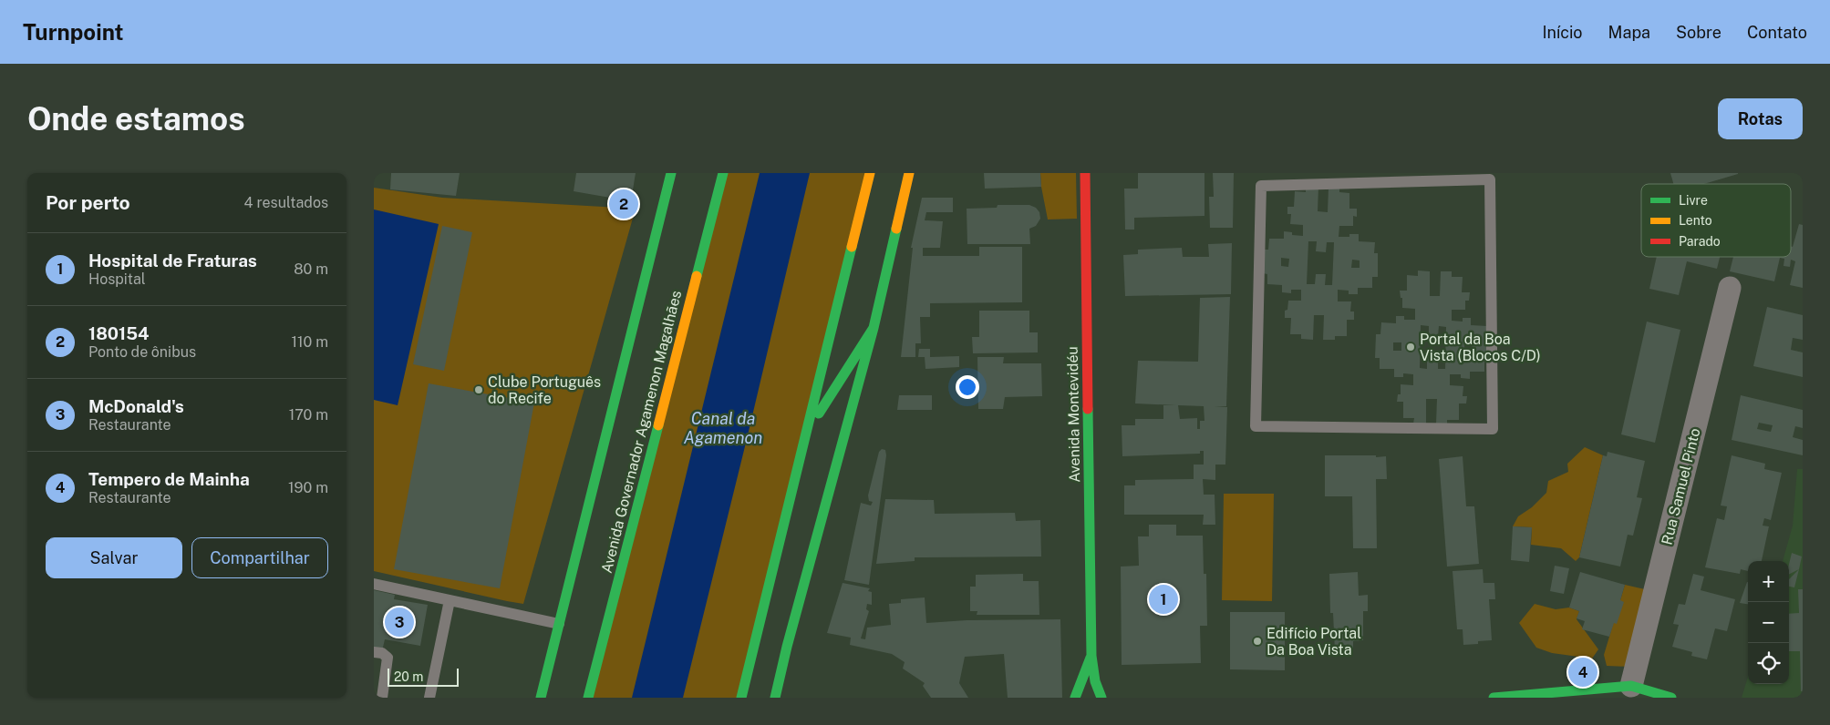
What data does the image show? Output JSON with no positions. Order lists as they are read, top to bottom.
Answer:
{
  "streets": {
    "main road": ["Avenida Montevidéu", "Avenida Governador Agamenon Magalhães"],
    "street": ["Rua Samuel Pinto"]
  },
  "water": ["Canal da Agamenon"],
  "places": ["Portal da Boa Vista (Blocos C/D)", "Clube Português do Recife", "Edifício Portal Da Boa Vista"],
  "legend": ["Livre", "Lento", "Parado"],
  "scale_bar": "20 m",
  "page": {
    "header": "Turnpoint",
    "nav": [
      "Início",
      "Mapa",
      "Sobre",
      "Contato"
    ],
    "buttons": [
      "Rotas",
      ["Salvar", "Compartilhar"]
    ],
    "title": "Onde estamos",
    "heading": ["Por perto", "4 resultados"],
    "pins": [
      "2",
      "1",
      "3",
      "4"
    ],
    "list": [
      {
        "mark": "1",
        "name": "Hospital de Fraturas",
        "note": "Hospital",
        "value": "80 m"
      },
      {
        "mark": "2",
        "name": "180154",
        "note": "Ponto de ônibus",
        "value": "110 m"
      },
      {
        "mark": "3",
        "name": "McDonald's",
        "note": "Restaurante",
        "value": "170 m"
      },
      {
        "mark": "4",
        "name": "Tempero de Mainha",
        "note": "Restaurante",
        "value": "190 m"
      }
    ],
    "map_buttons": ["+", "−"],
    "scale": "20 m"
  }
}
